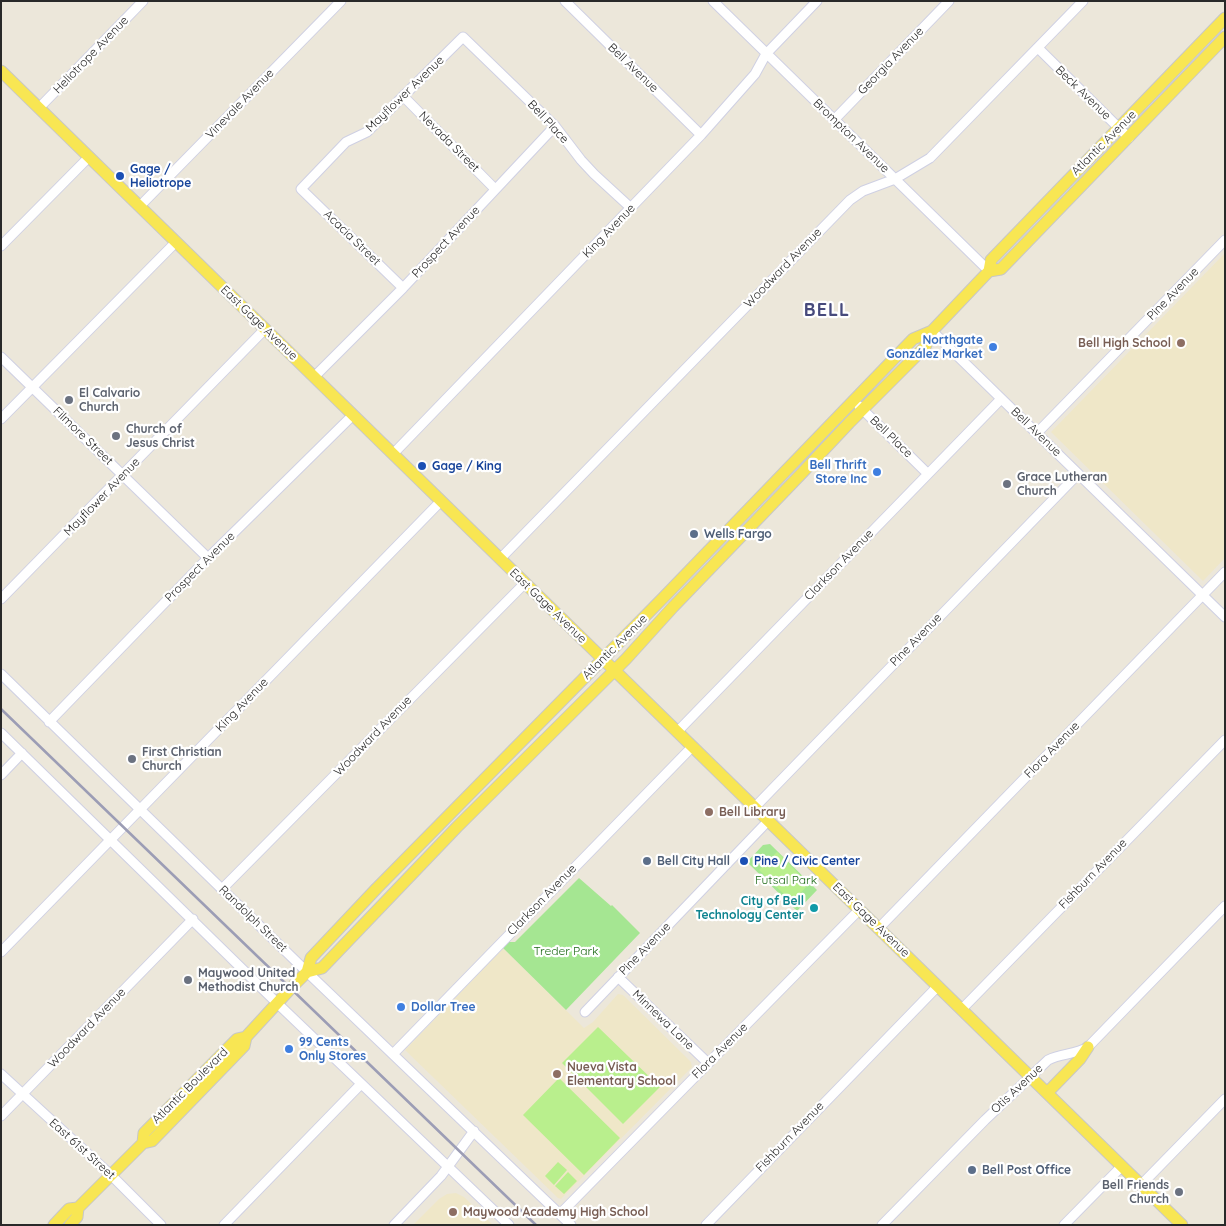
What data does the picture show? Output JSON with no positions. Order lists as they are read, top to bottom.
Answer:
{
  "streets": {
    "main road": ["Atlantic Avenue", "East Gage Avenue", "Atlantic Boulevard"],
    "street": [
      "Heliotrope Avenue",
      "Georgia Avenue",
      "Bell Avenue",
      "Beck Avenue",
      "Mayflower Avenue",
      "Vinevale Avenue",
      "Bell Place",
      "Brompton Avenue",
      "Nevada Street",
      "King Avenue",
      "Acacia Street",
      "Prospect Avenue",
      "Woodward Avenue",
      "Pine Avenue",
      "Filmore Street",
      "Clarkson Avenue",
      "Flora Avenue",
      "Fishburn Avenue",
      "Randolph Street",
      "Minnewa Lane",
      "Otis Avenue",
      "East 61st Street"
    ]
  },
  "crossings": [
    ["Heliotrope Avenue", "East Gage Avenue"],
    ["Georgia Avenue", "Brompton Avenue"],
    ["Bell Avenue", "Atlantic Avenue"],
    ["Bell Avenue", "King Avenue"],
    ["Bell Avenue", "Pine Avenue"],
    ["Bell Avenue", "Clarkson Avenue"],
    ["Bell Avenue", "Flora Avenue"],
    ["Beck Avenue", "Atlantic Avenue"],
    ["Beck Avenue", "Woodward Avenue"],
    ["Mayflower Avenue", "Bell Place"],
    ["Mayflower Avenue", "Nevada Street"],
    ["Mayflower Avenue", "Acacia Street"],
    ["Mayflower Avenue", "East Gage Avenue"],
    ["Mayflower Avenue", "Filmore Street"],
    ["Vinevale Avenue", "East Gage Avenue"],
    ["Bell Place", "Atlantic Avenue"],
    ["Bell Place", "King Avenue"],
    ["Bell Place", "Prospect Avenue"],
    ["Bell Place", "Clarkson Avenue"],
    ["Brompton Avenue", "Atlantic Avenue"],
    ["Brompton Avenue", "King Avenue"],
    ["Brompton Avenue", "Woodward Avenue"],
    ["Nevada Street", "Prospect Avenue"],
    ["Atlantic Avenue", "East Gage Avenue"],
    ["Atlantic Avenue", "Randolph Street"],
    ["Atlantic Avenue", "Atlantic Boulevard"],
    ["King Avenue", "East Gage Avenue"],
    ["King Avenue", "Randolph Street"],
    ["Acacia Street", "Prospect Avenue"],
    ["Prospect Avenue", "East Gage Avenue"],
    ["Prospect Avenue", "Filmore Street"],
    ["Prospect Avenue", "Randolph Street"],
    ["Woodward Avenue", "East Gage Avenue"],
    ["Woodward Avenue", "Randolph Street"],
    ["Woodward Avenue", "East 61st Street"],
    ["Pine Avenue", "East Gage Avenue"],
    ["Pine Avenue", "Minnewa Lane"],
    ["East Gage Avenue", "Clarkson Avenue"],
    ["East Gage Avenue", "Flora Avenue"],
    ["East Gage Avenue", "Fishburn Avenue"],
    ["East Gage Avenue", "Otis Avenue"],
    ["Clarkson Avenue", "Randolph Street"],
    ["Flora Avenue", "Randolph Street"],
    ["Flora Avenue", "Minnewa Lane"],
    ["Atlantic Boulevard", "East 61st Street"]
  ],
  "districts": ["BELL"],
  "parks": ["Futsal Park", "Treder Park"],
  "places": [
    "Gage / Heliotrope",
    "Bell High School",
    "Northgate González Market",
    "El Calvario Church",
    "Church of Jesus Christ",
    "Gage / King",
    "Bell Thrift Store Inc",
    "Grace Lutheran Church",
    "Wells Fargo",
    "First Christian Church",
    "Bell Library",
    "Bell City Hall",
    "Pine / Civic Center",
    "City of Bell Technology Center",
    "Maywood United Methodist Church",
    "Dollar Tree",
    "99 Cents Only Stores",
    "Nueva Vista Elementary School",
    "Bell Post Office",
    "Bell Friends Church",
    "Maywood Academy High School"
  ]
}
